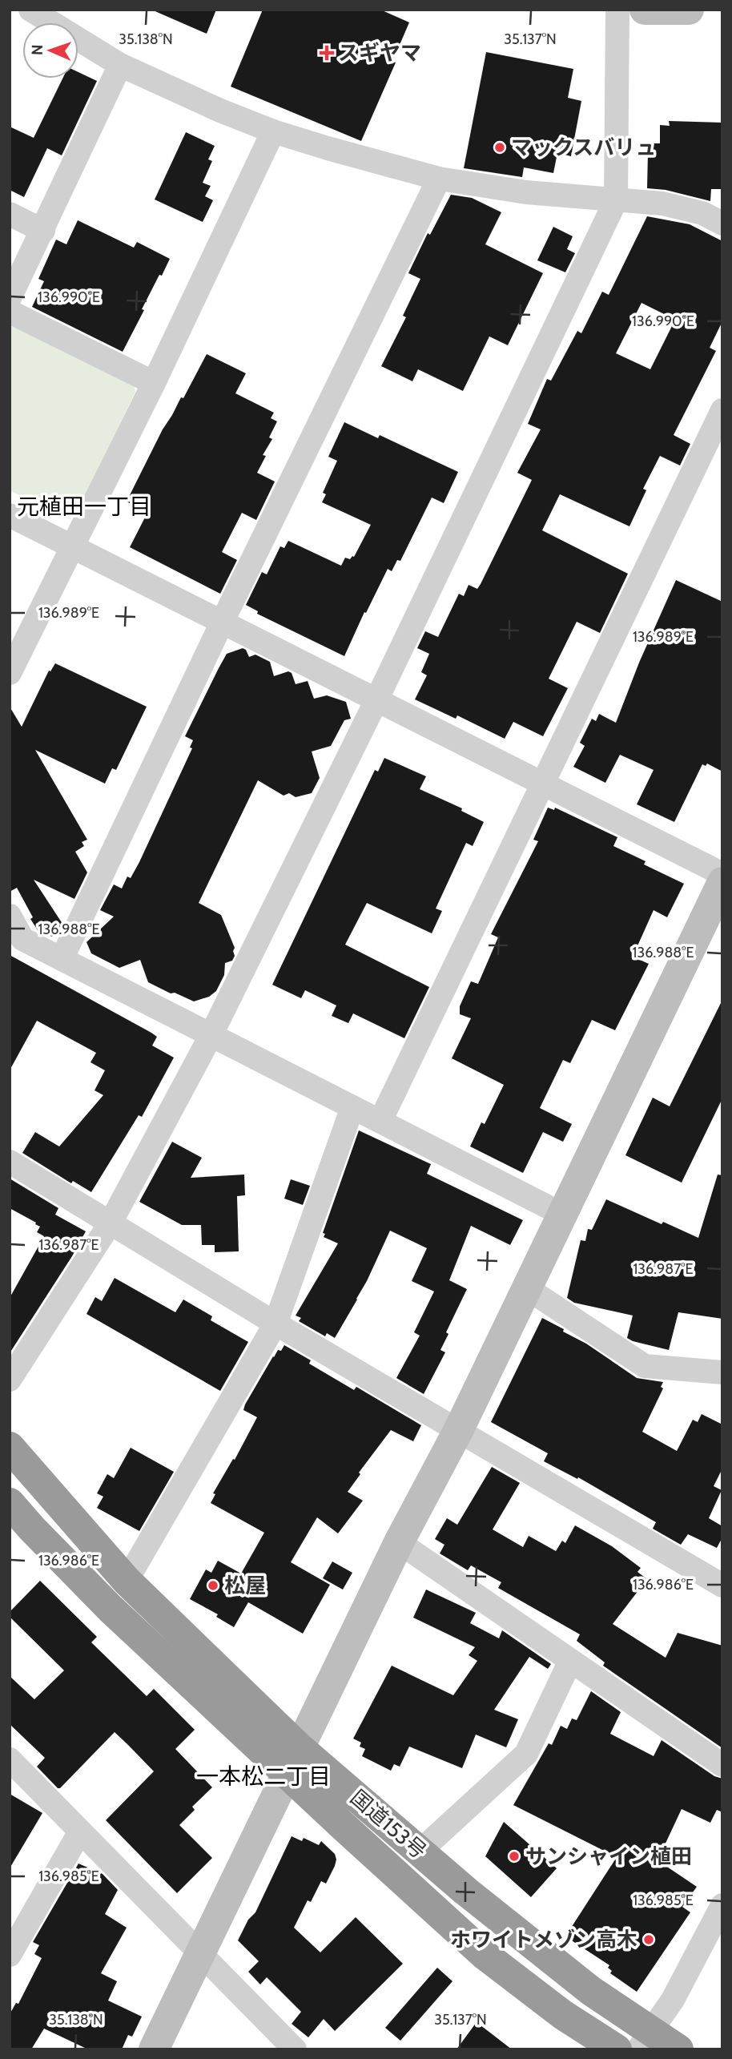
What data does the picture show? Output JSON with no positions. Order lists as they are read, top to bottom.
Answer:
{
  "streets": {
    "highway": ["国道153号"]
  },
  "districts": ["元植田一丁目", "一本松二丁目"],
  "places": {
    "health": ["スギヤマ"],
    "other": [
      "マックスバリュ",
      "松屋",
      "サンシャイン植田",
      "ホワイトメゾン高木"
    ]
  },
  "north": "left",
  "coordinates": [
    "35.138°N",
    "35.137°N",
    "136.990°E",
    "136.989°E",
    "136.988°E",
    "136.987°E",
    "136.986°E",
    "136.985°E"
  ]
}
